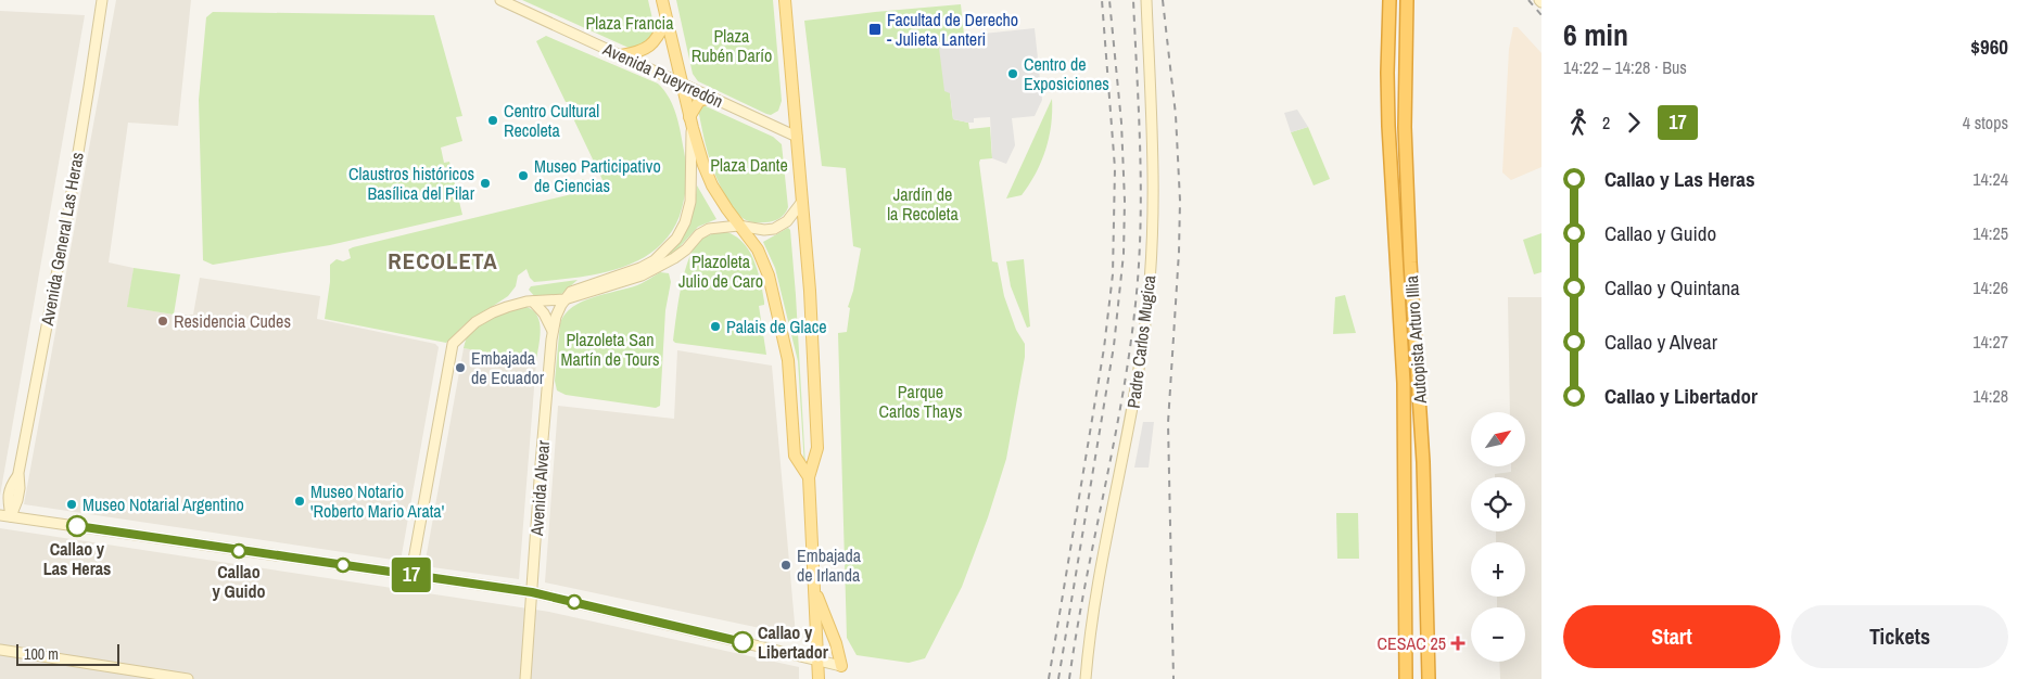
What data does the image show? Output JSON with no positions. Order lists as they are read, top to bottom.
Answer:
{
  "streets": {
    "highway": ["Autopista Arturo Illia"],
    "main road": [
      "Avenida Pueyrredón",
      "Avenida General Las Heras",
      "Padre Carlos Mugica",
      "Avenida Alvear"
    ]
  },
  "districts": ["RECOLETA"],
  "parks": [
    "Plaza Francia",
    "Plaza Rubén Darío",
    "Plaza Dante",
    "Jardín de la Recoleta",
    "Plazoleta Julio de Caro",
    "Plazoleta San Martín de Tours",
    "Parque Carlos Thays"
  ],
  "places": {
    "transit": ["Facultad de Derecho - Julieta Lanteri"],
    "other": [
      "Centro de Exposiciones",
      "Centro Cultural Recoleta",
      "Museo Participativo de Ciencias",
      "Claustros históricos Basílica del Pilar",
      "Residencia Cudes",
      "Palais de Glace",
      "Embajada de Ecuador",
      "Museo Notario 'Roberto Mario Arata'",
      "Museo Notarial Argentino",
      "Callao y Las Heras",
      "Callao y Guido",
      "Embajada de Irlanda",
      "Callao y Libertador"
    ],
    "health": ["CESAC 25"]
  },
  "lines": ["bus line 17"],
  "scale_bar": "100 m",
  "north": "top right",
  "page": {
    "on_map": "17",
    "heading": ["6 min", "14:22 – 14:28 · Bus", "$960"],
    "legs": ["2", "17", "4 stops"],
    "list": [
      {
        "name": "Callao y Las Heras",
        "value": "14:24"
      },
      {
        "name": "Callao y Guido",
        "value": "14:25"
      },
      {
        "name": "Callao y Quintana",
        "value": "14:26"
      },
      {
        "name": "Callao y Alvear",
        "value": "14:27"
      },
      {
        "name": "Callao y Libertador",
        "value": "14:28"
      }
    ],
    "map_buttons": ["+", "−"],
    "buttons": ["Start", "Tickets"],
    "scale": "100 m"
  }
}
